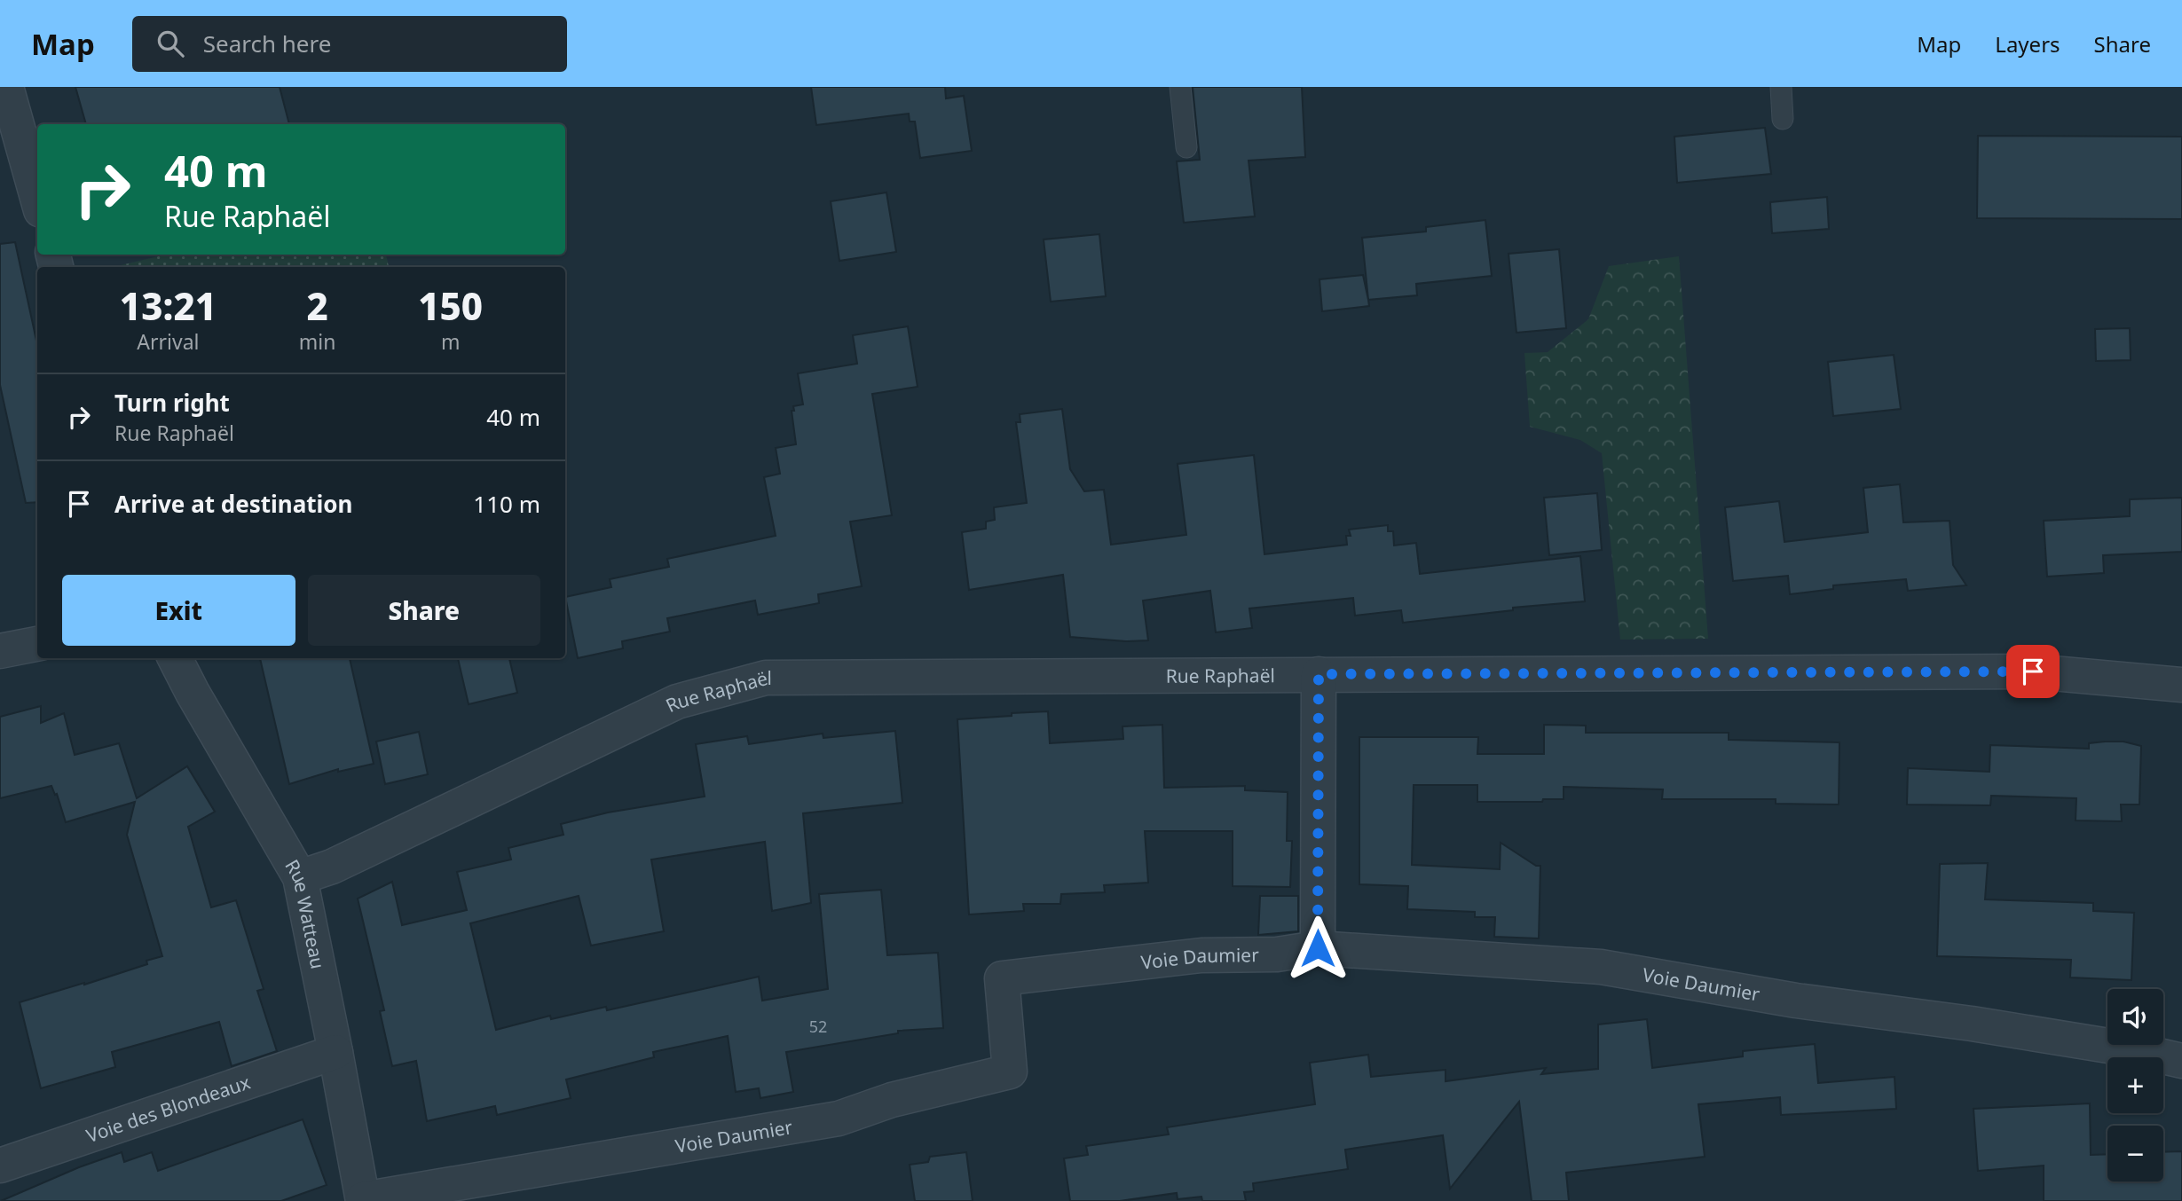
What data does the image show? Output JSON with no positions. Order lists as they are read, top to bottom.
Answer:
{
  "streets": {
    "street": [
      "Rue Raphaël",
      "Rue Watteau",
      "Voie Daumier",
      "Voie des Blondeaux"
    ]
  },
  "crossings": [
    ["Rue Raphaël", "Rue Watteau"],
    ["Rue Watteau", "Voie Daumier"],
    ["Rue Watteau", "Voie des Blondeaux"]
  ],
  "house_numbers": ["52"],
  "page": {
    "header": "Map",
    "search": "Search here",
    "nav": ["Map", "Layers", "Share"],
    "turn": ["40 m", "Rue Raphaël"],
    "eta": [
      "13:21",
      "Arrival",
      "2",
      "min",
      "150",
      "m"
    ],
    "list": [
      {
        "name": "Turn right",
        "note": "Rue Raphaël",
        "value": "40 m"
      },
      {
        "name": "Arrive at destination",
        "value": "110 m"
      }
    ],
    "buttons": ["Exit", "Share"],
    "map_buttons": ["+", "−"]
  }
}
